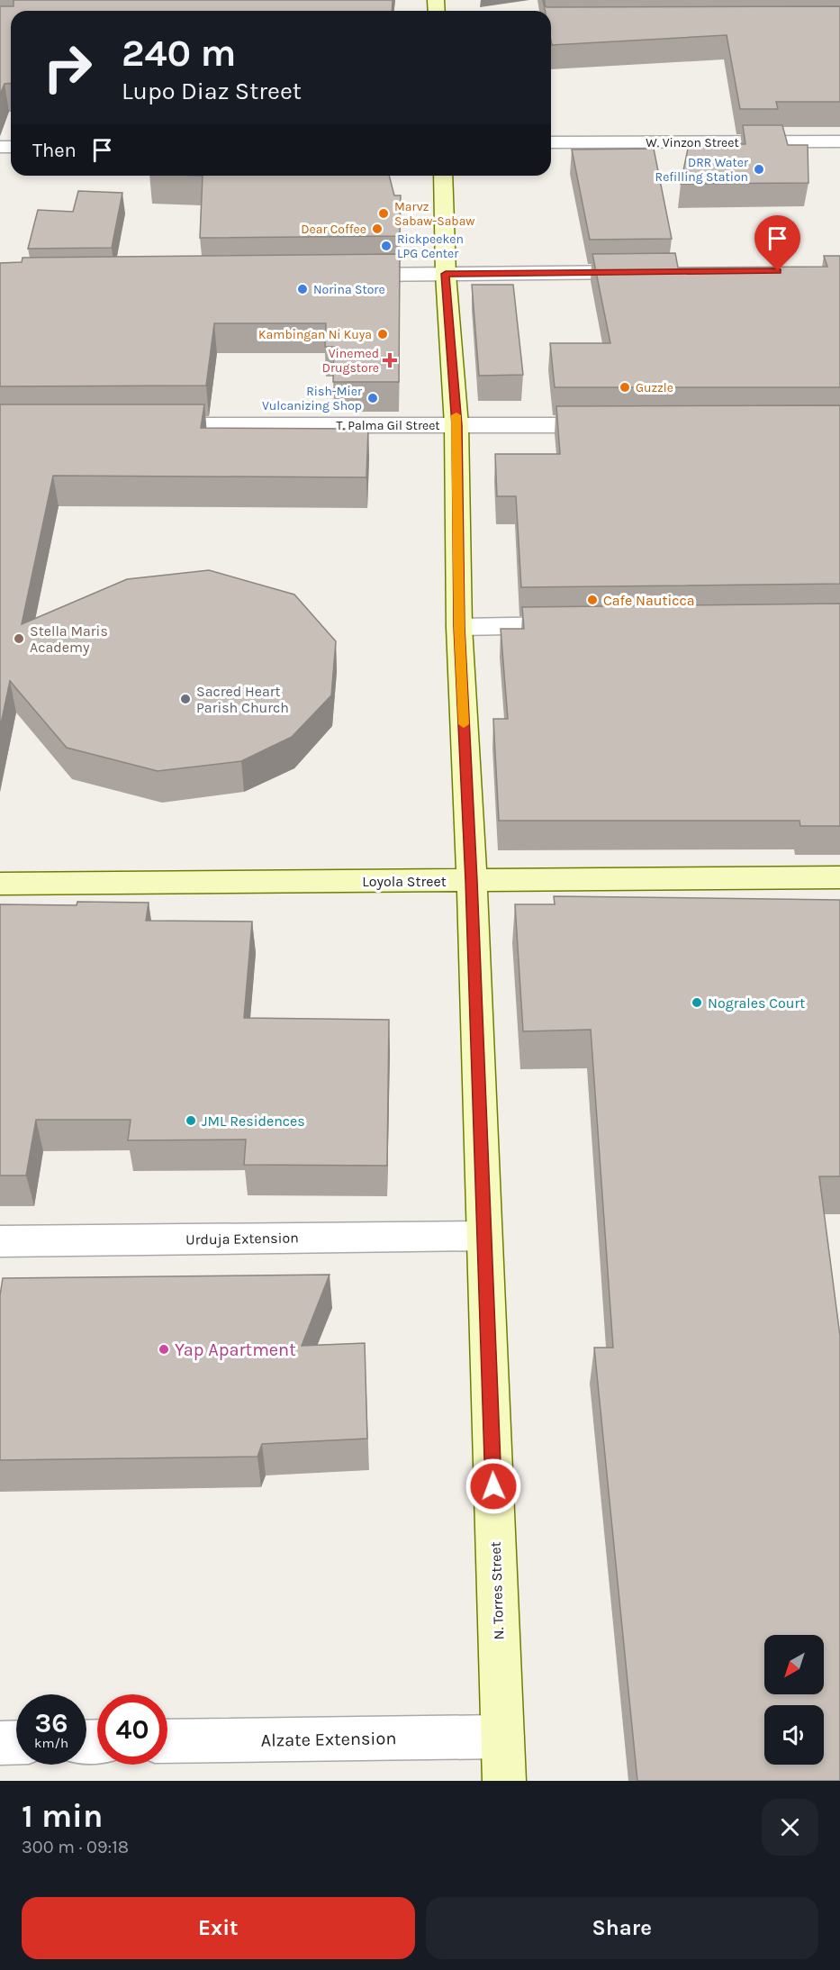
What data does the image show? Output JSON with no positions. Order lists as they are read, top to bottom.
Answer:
{
  "streets": {
    "street": [
      "W. Vinzon Street",
      "T. Palma Gil Street",
      "Loyola Street",
      "Urduja Extension",
      "N. Torres Street",
      "Alzate Extension"
    ]
  },
  "crossings": [
    ["T. Palma Gil Street", "N. Torres Street"],
    ["Loyola Street", "N. Torres Street"],
    ["Urduja Extension", "N. Torres Street"],
    ["N. Torres Street", "Alzate Extension"]
  ],
  "places": {
    "other": [
      "DRR Water Refilling Station",
      "Marvz Sabaw-Sabaw",
      "Dear Coffee",
      "Rickpeeken LPG Center",
      "Norina Store",
      "Kambingan Ni Kuya",
      "Guzzle",
      "Rish-Mier Vulcanizing Shop",
      "Cafe Nauticca",
      "Stella Maris Academy",
      "Sacred Heart Parish Church",
      "Nograles Court",
      "JML Residences",
      "Yap Apartment"
    ],
    "health": ["Vinemed Drugstore"]
  },
  "north": "bottom left",
  "page": {
    "turn": ["240 m", "Lupo Diaz Street"],
    "then": "Then",
    "speed": "36 km/h",
    "limit": "40",
    "heading": ["1 min", "300 m · 09:18"],
    "buttons": ["Exit", "Share"]
  }
}
